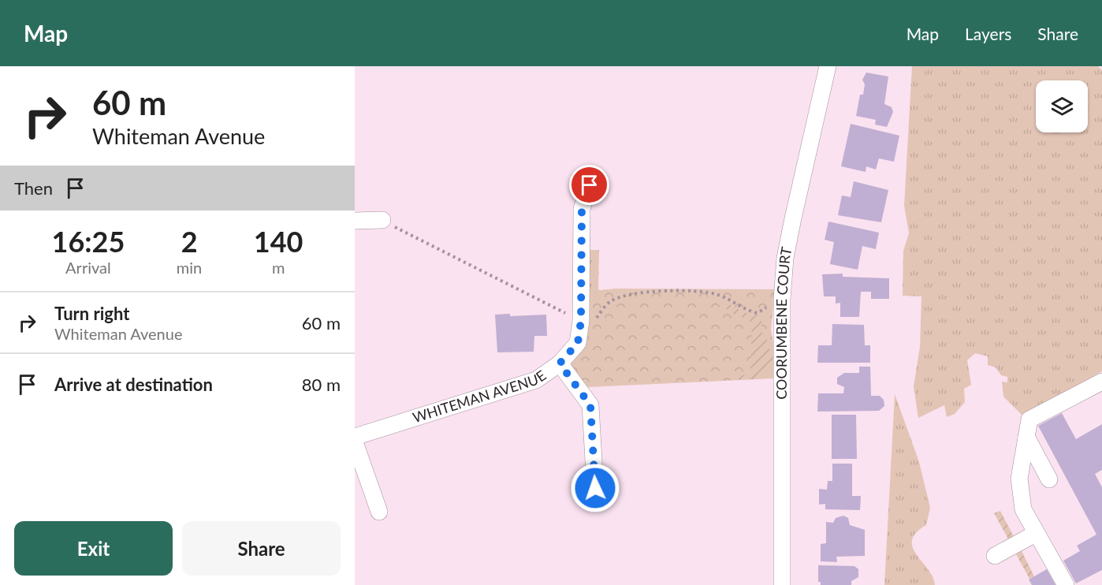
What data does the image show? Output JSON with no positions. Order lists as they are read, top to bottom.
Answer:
{
  "streets": {
    "street": ["COORUMBENE COURT", "WHITEMAN AVENUE"]
  },
  "page": {
    "header": "Map",
    "nav": ["Map", "Layers", "Share"],
    "turn": ["60 m", "Whiteman Avenue"],
    "then": "Then",
    "eta": [
      "16:25",
      "Arrival",
      "2",
      "min",
      "140",
      "m"
    ],
    "list": [
      {
        "name": "Turn right",
        "note": "Whiteman Avenue",
        "value": "60 m"
      },
      {
        "name": "Arrive at destination",
        "value": "80 m"
      }
    ],
    "buttons": ["Exit", "Share"]
  }
}
